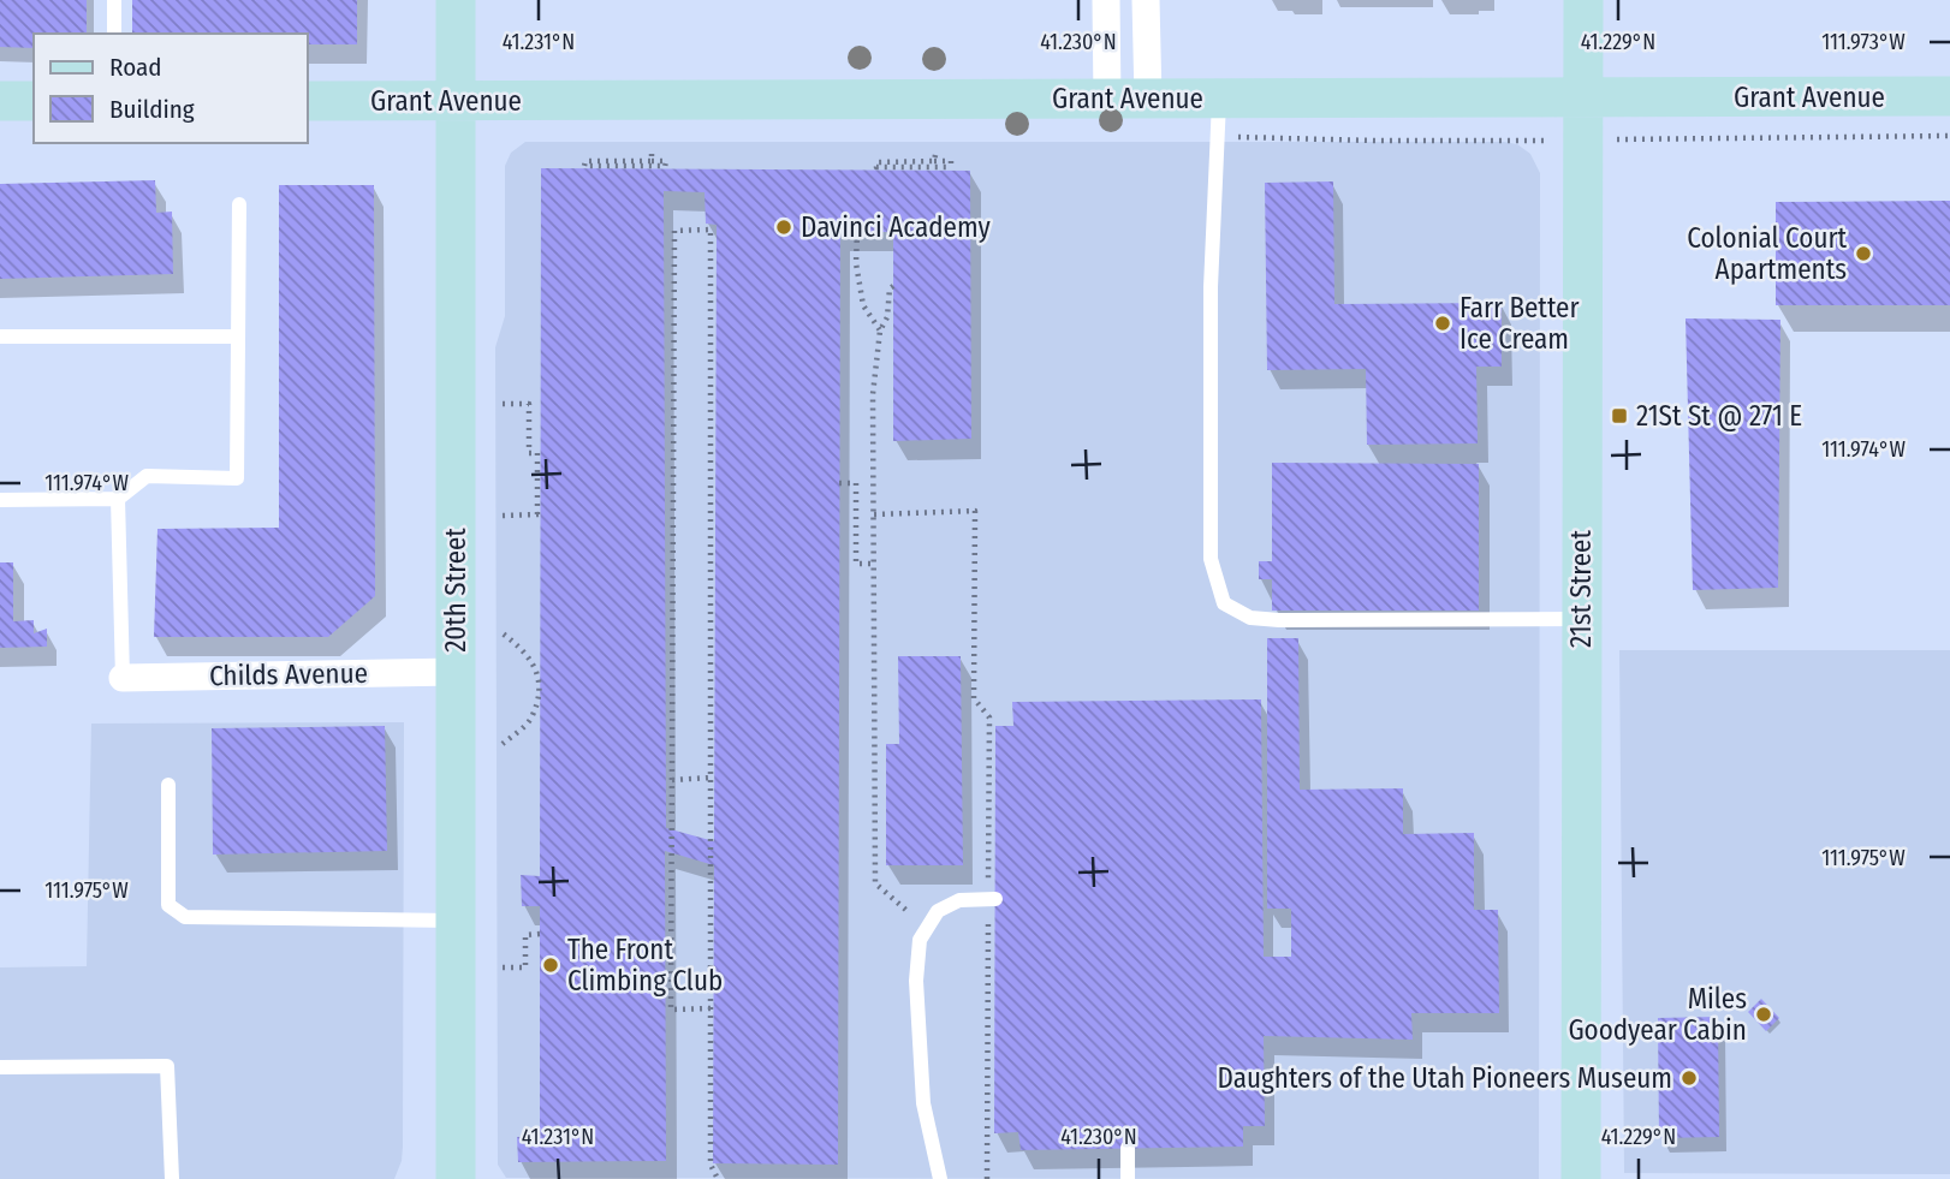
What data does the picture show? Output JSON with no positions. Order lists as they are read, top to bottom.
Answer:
{
  "streets": {
    "main road": ["Grant Avenue", "21st Street", "20th Street"],
    "street": ["Childs Avenue"]
  },
  "crossings": [
    ["Grant Avenue", "21st Street"],
    ["Grant Avenue", "20th Street"],
    ["20th Street", "Childs Avenue"]
  ],
  "places": {
    "other": [
      "Davinci Academy",
      "Colonial Court Apartments",
      "Farr Better Ice Cream",
      "The Front Climbing Club",
      "Miles Goodyear Cabin",
      "Daughters of the Utah Pioneers Museum"
    ],
    "transit": ["21St St @ 271 E"]
  },
  "legend": ["Road", "Building"],
  "coordinates": [
    "41.231°N",
    "41.230°N",
    "41.229°N",
    "111.973°W",
    "111.974°W",
    "111.975°W"
  ]
}
